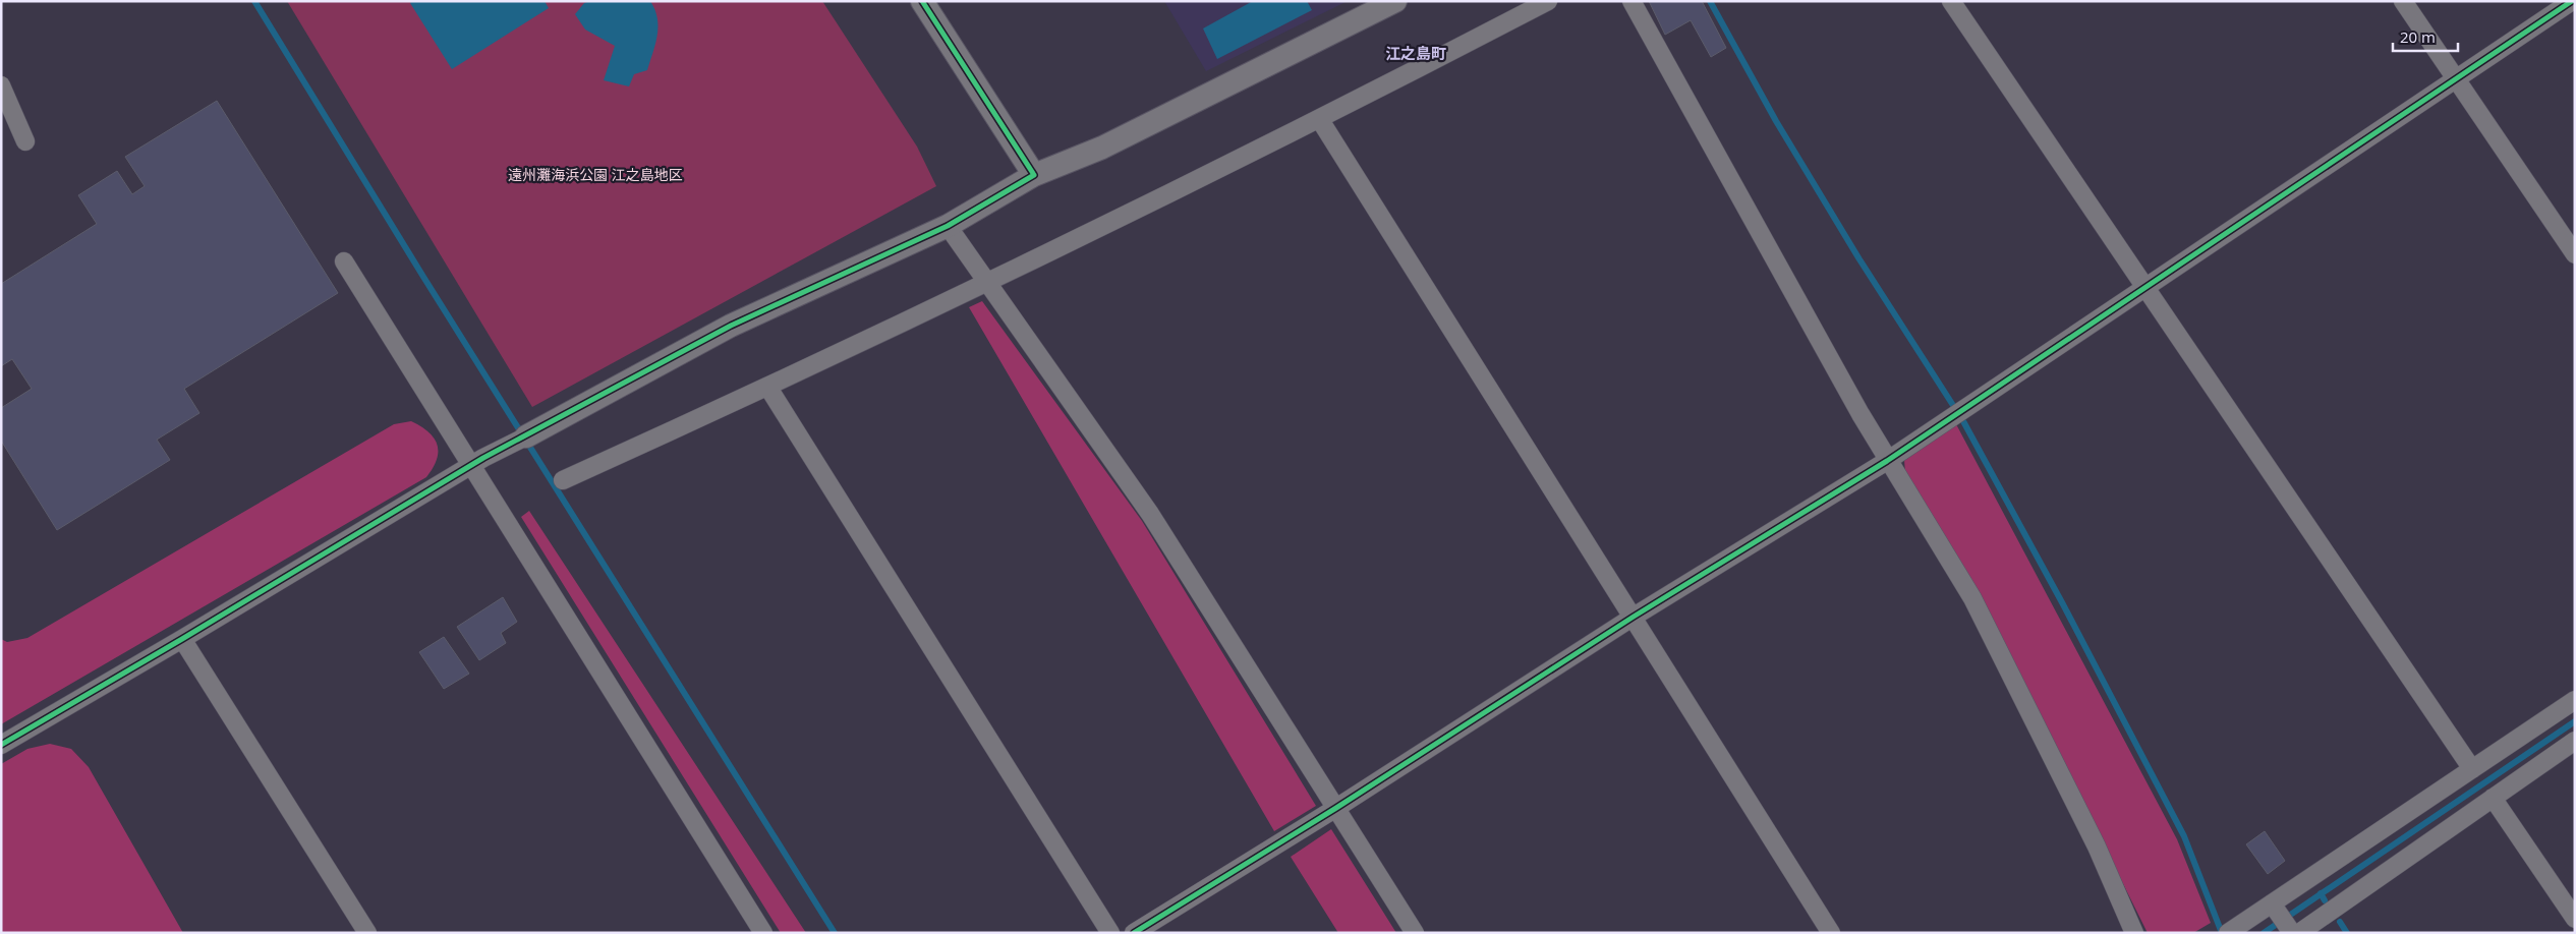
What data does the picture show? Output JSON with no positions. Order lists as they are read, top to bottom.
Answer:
{
  "districts": ["江之島町"],
  "parks": ["遠州灘海浜公園 江之島地区"],
  "scale_bar": "20 m"
}
